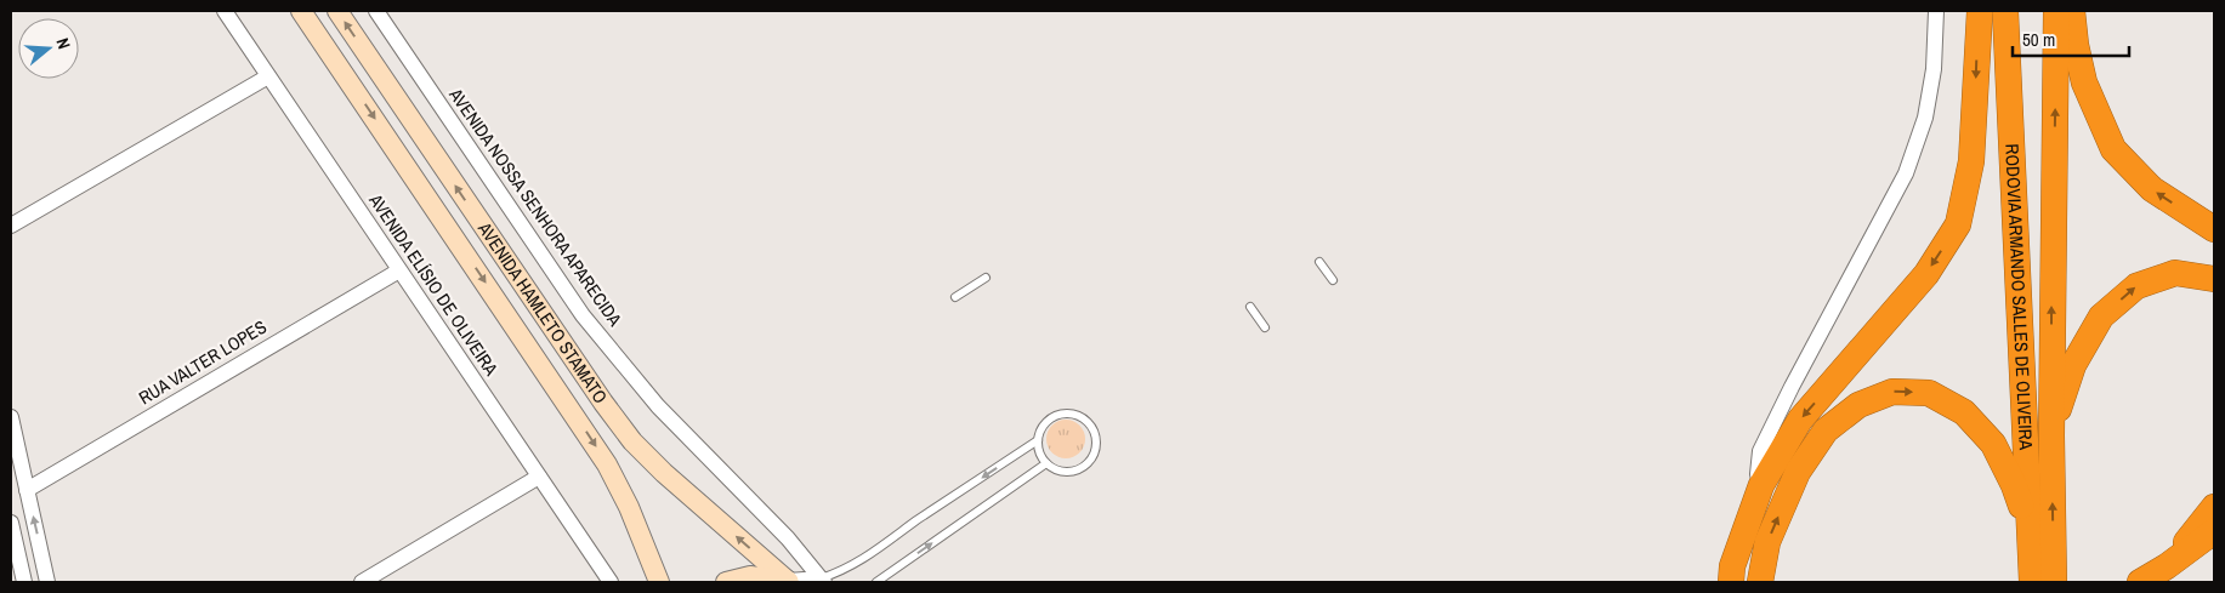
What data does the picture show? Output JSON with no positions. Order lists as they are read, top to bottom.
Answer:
{
  "streets": {
    "highway": ["RODOVIA ARMANDO SALLES DE OLIVEIRA"],
    "main road": ["AVENIDA HAMLETO STAMATO"],
    "street": ["AVENIDA NOSSA SENHORA APARECIDA", "AVENIDA ELÍSIO DE OLIVEIRA", "RUA VALTER LOPES"]
  },
  "crossings": [
    ["AVENIDA ELÍSIO DE OLIVEIRA", "RUA VALTER LOPES"]
  ],
  "scale_bar": "50 m",
  "north": "right"
}
